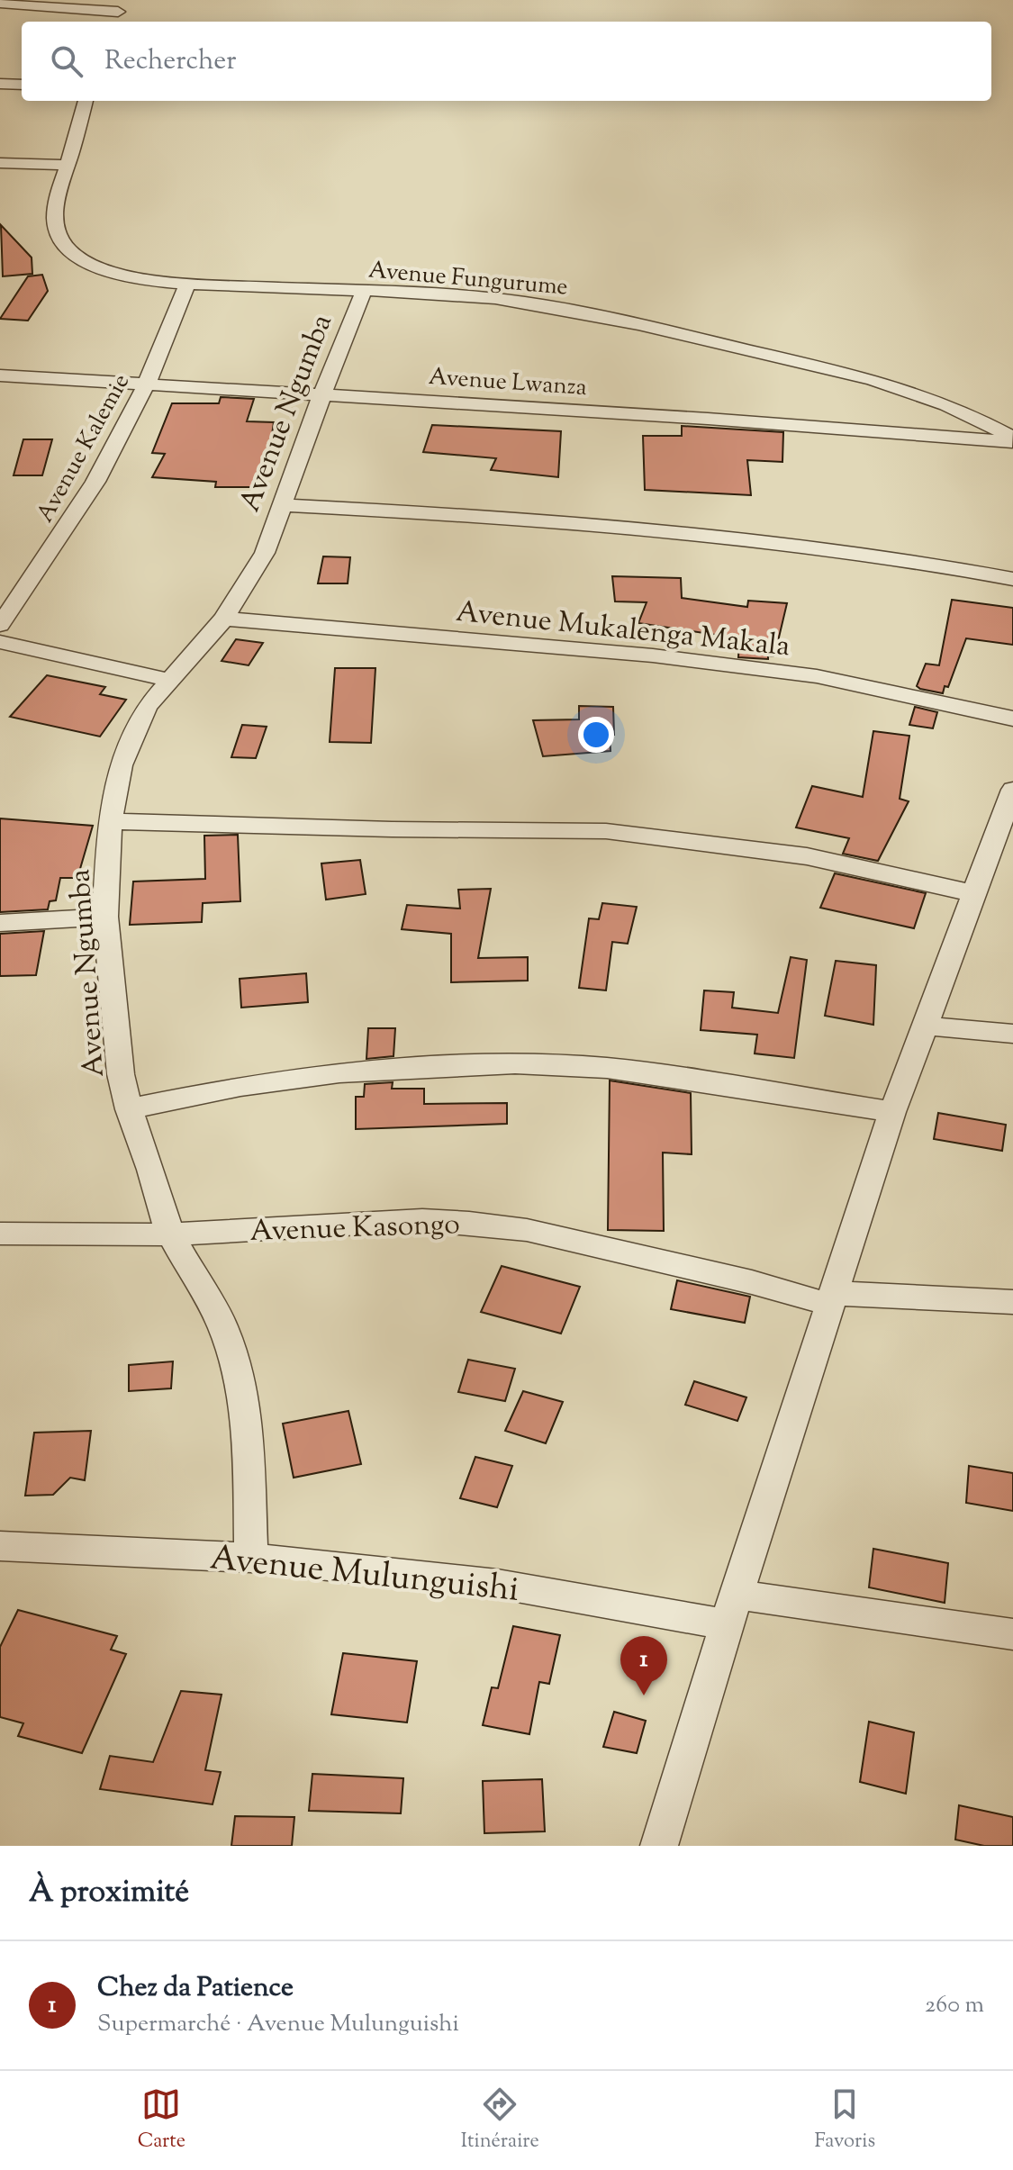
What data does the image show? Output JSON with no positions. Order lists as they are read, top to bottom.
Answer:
{
  "streets": {
    "street": [
      "Avenue Fungurume",
      "Avenue Lwanza",
      "Avenue Ngumba",
      "Avenue Kalemie",
      "Avenue Mukalenga Makala",
      "Avenue Kasongo",
      "Avenue Mulunguishi"
    ]
  },
  "crossings": [
    ["Avenue Fungurume", "Avenue Lwanza"],
    ["Avenue Fungurume", "Avenue Ngumba"],
    ["Avenue Fungurume", "Avenue Kalemie"],
    ["Avenue Lwanza", "Avenue Ngumba"],
    ["Avenue Lwanza", "Avenue Kalemie"],
    ["Avenue Ngumba", "Avenue Mukalenga Makala"],
    ["Avenue Ngumba", "Avenue Kasongo"],
    ["Avenue Ngumba", "Avenue Mulunguishi"]
  ],
  "page": {
    "search": "Rechercher",
    "pins": "1",
    "heading": "À proximité",
    "list": [
      {
        "mark": "1",
        "name": "Chez da Patience",
        "note": "Supermarché · Avenue Mulunguishi",
        "value": "260 m"
      }
    ],
    "nav": ["Carte", "Itinéraire", "Favoris"]
  }
}
